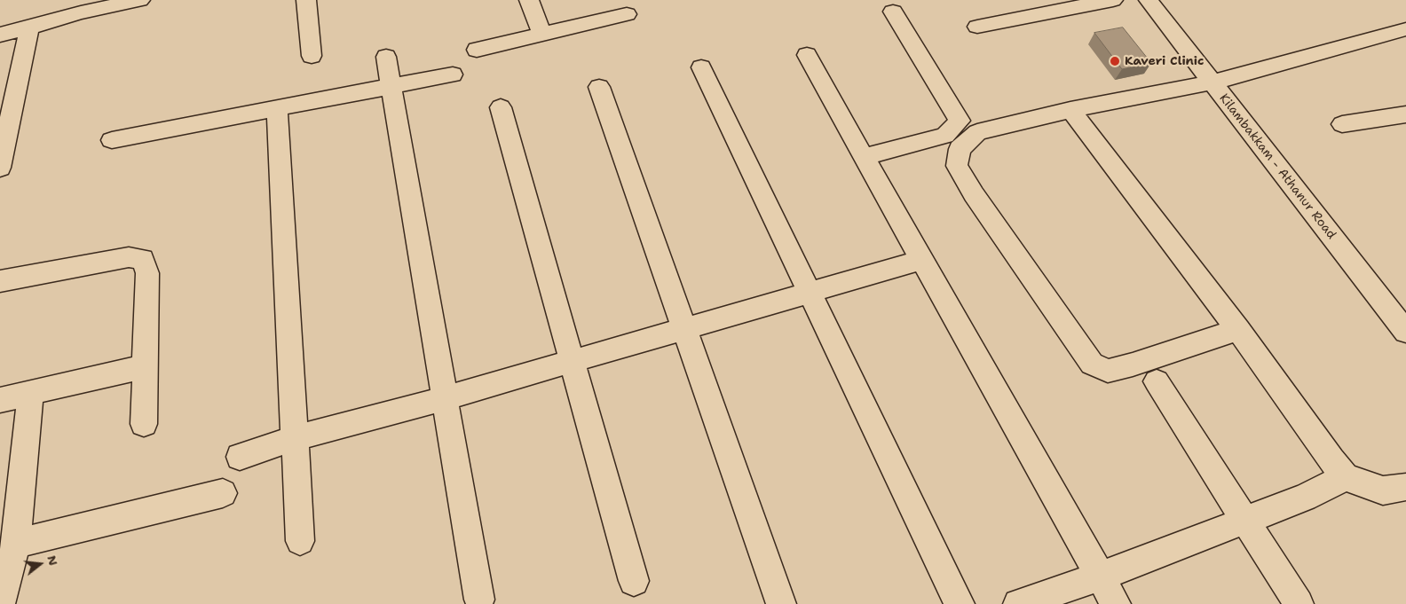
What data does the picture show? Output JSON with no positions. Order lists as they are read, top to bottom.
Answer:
{
  "streets": {
    "street": ["Kilambakkam - Athanur Road"]
  },
  "places": ["Kaveri Clinic"],
  "north": "right"
}
